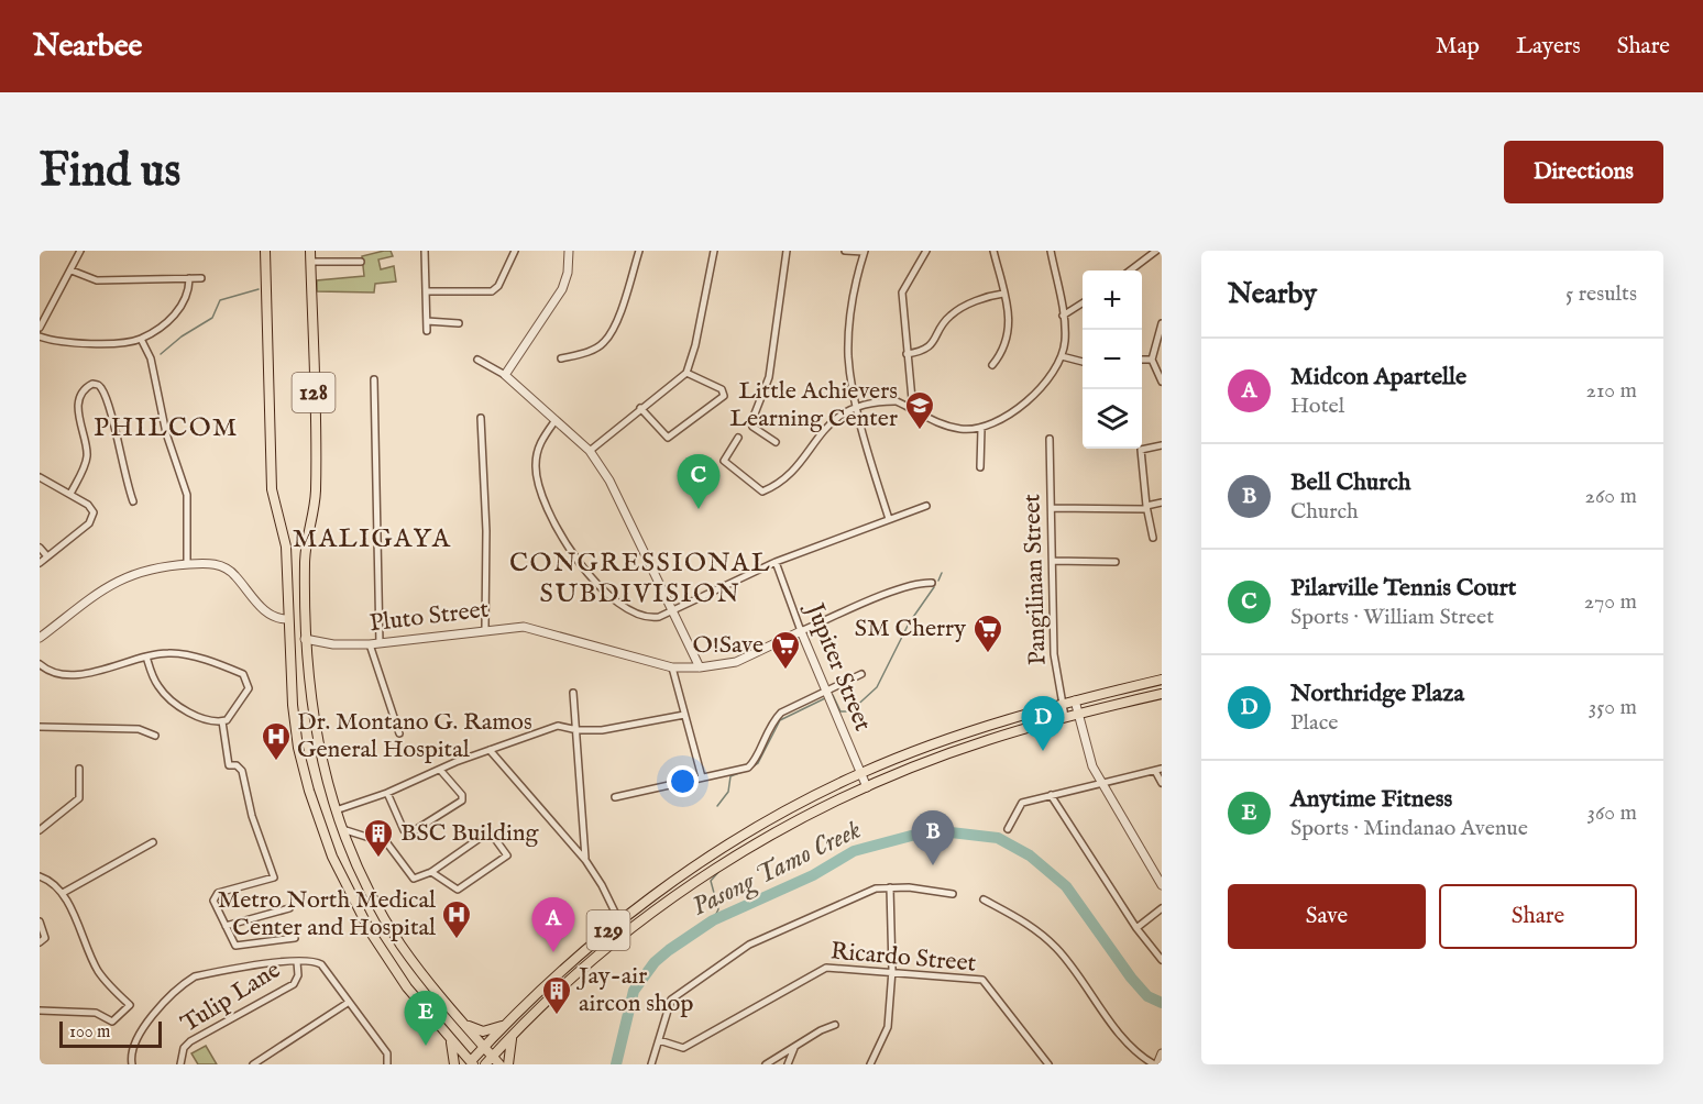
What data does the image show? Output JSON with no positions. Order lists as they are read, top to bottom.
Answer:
{
  "streets": {
    "main road": ["128", "129"],
    "street": [
      "Pangilinan Street",
      "Pluto Street",
      "Jupiter Street",
      "Ricardo Street",
      "Tulip Lane"
    ]
  },
  "crossings": [
    ["128", "Pluto Street"],
    ["128", "129"],
    ["Pangilinan Street", "129"],
    ["Pluto Street", "Jupiter Street"],
    ["Jupiter Street", "129"]
  ],
  "districts": ["PHILCOM", "MALIGAYA", "CONGRESSIONAL SUBDIVISION"],
  "water": ["Pasong Tamo Creek"],
  "places": {
    "school or university": ["Little Achievers Learning Center"],
    "supermarket": ["SM Cherry", "O!Save"],
    "hospital": ["Dr. Montano G. Ramos General Hospital", "Metro North Medical Center and Hospital"],
    "building": ["BSC Building", "Jay-air aircon shop"]
  },
  "scale_bar": "100 m",
  "page": {
    "header": "Nearbee",
    "nav": ["Map", "Layers", "Share"],
    "buttons": [
      "Directions",
      ["Save", "Share"]
    ],
    "title": "Find us",
    "heading": ["Nearby", "5 results"],
    "map_buttons": ["+", "−"],
    "list": [
      {
        "mark": "A",
        "name": "Midcon Apartelle",
        "note": "Hotel",
        "value": "210 m"
      },
      {
        "mark": "B",
        "name": "Bell Church",
        "note": "Church",
        "value": "260 m"
      },
      {
        "mark": "C",
        "name": "Pilarville Tennis Court",
        "note": "Sports · William Street",
        "value": "270 m"
      },
      {
        "mark": "D",
        "name": "Northridge Plaza",
        "note": "Place",
        "value": "350 m"
      },
      {
        "mark": "E",
        "name": "Anytime Fitness",
        "note": "Sports · Mindanao Avenue",
        "value": "360 m"
      }
    ],
    "pins": [
      "C",
      "D",
      "B",
      "A",
      "E"
    ],
    "scale": "100 m"
  }
}
